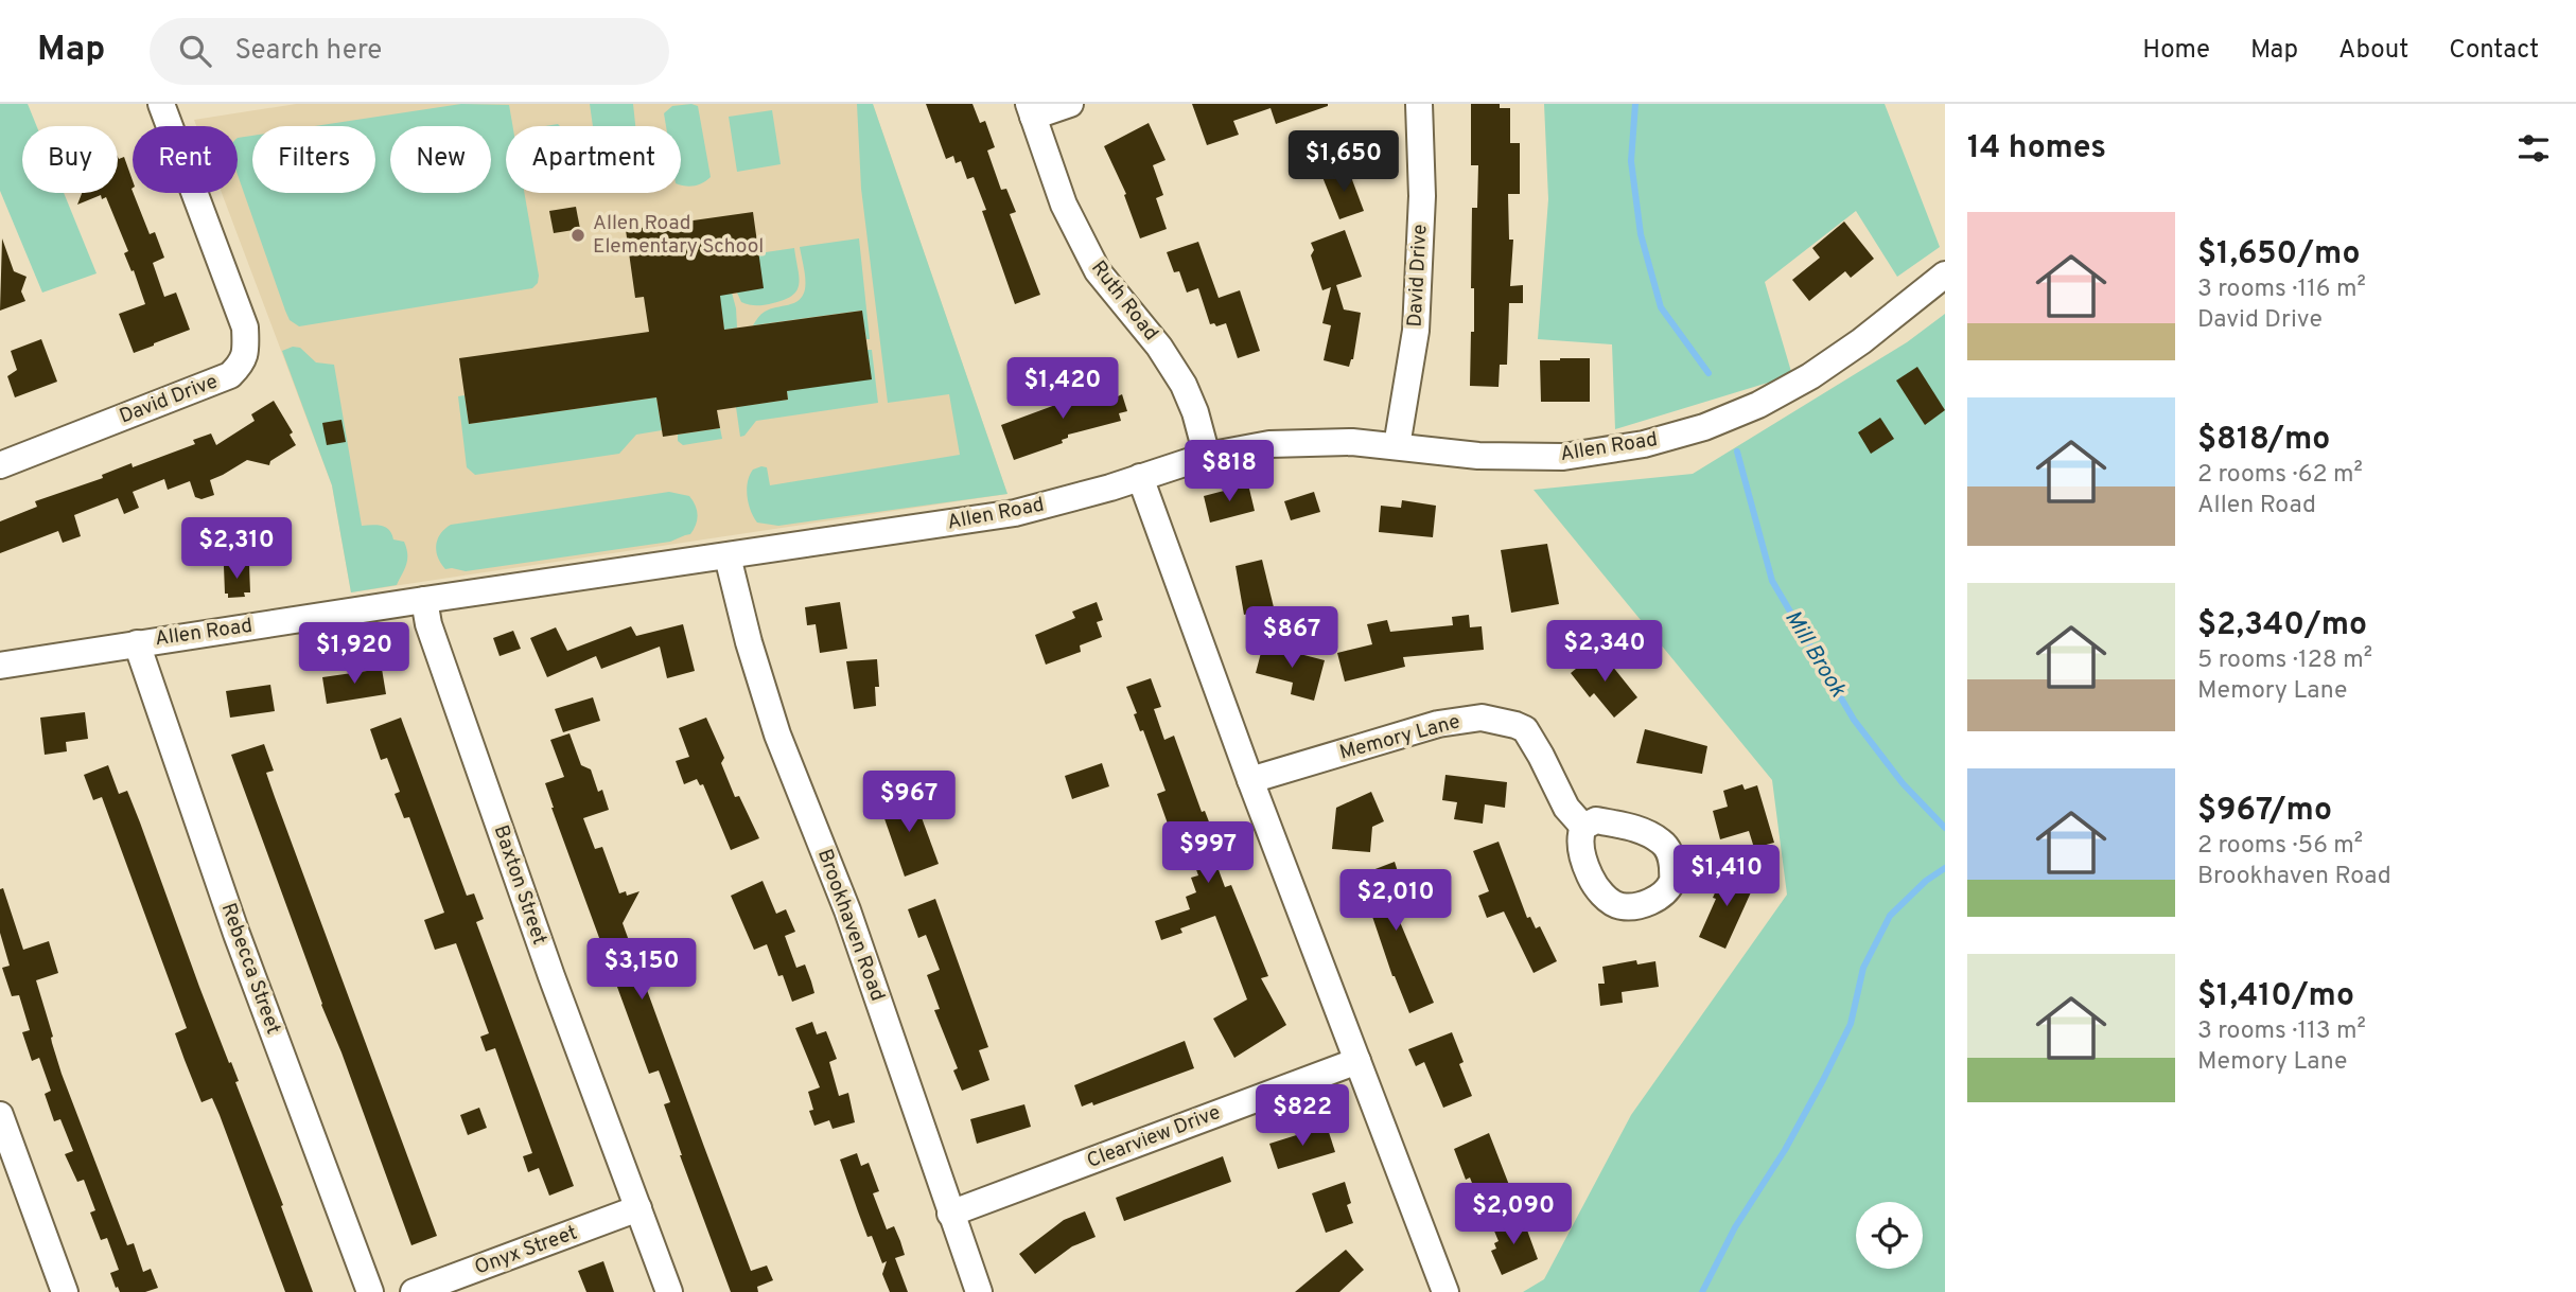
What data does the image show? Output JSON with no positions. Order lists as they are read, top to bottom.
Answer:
{
  "streets": {
    "street": [
      "David Drive",
      "Ruth Road",
      "Allen Road",
      "Memory Lane",
      "Baxton Street",
      "Brookhaven Road",
      "Rebecca Street",
      "Clearview Drive",
      "Onyx Street"
    ]
  },
  "crossings": [
    ["David Drive", "Allen Road"],
    ["Ruth Road", "Allen Road"],
    ["Allen Road", "Baxton Street"],
    ["Allen Road", "Brookhaven Road"],
    ["Allen Road", "Rebecca Street"],
    ["Baxton Street", "Onyx Street"],
    ["Brookhaven Road", "Clearview Drive"]
  ],
  "water": ["Mill Brook"],
  "places": ["Allen Road Elementary School"],
  "page": {
    "header": "Map",
    "search": "Search here",
    "nav": [
      "Home",
      "Map",
      "About",
      "Contact"
    ],
    "heading": "14 homes",
    "chip": [
      "Buy",
      "Rent",
      "Filters",
      "New",
      "Apartment"
    ],
    "price": [
      "$1,650",
      "$1,420",
      "$818",
      "$2,310",
      "$867",
      "$2,340",
      "$1,920",
      "$967",
      "$997",
      "$1,410",
      "$2,010",
      "$3,150",
      "$822",
      "$2,090"
    ],
    "list": [
      {
        "name": "$1,650/mo",
        "note": "3 rooms · 116 m² · David Drive"
      },
      {
        "name": "$818/mo",
        "note": "2 rooms · 62 m² · Allen Road"
      },
      {
        "name": "$2,340/mo",
        "note": "5 rooms · 128 m² · Memory Lane"
      },
      {
        "name": "$967/mo",
        "note": "2 rooms · 56 m² · Brookhaven Road"
      },
      {
        "name": "$1,410/mo",
        "note": "3 rooms · 113 m² · Memory Lane"
      }
    ]
  }
}
